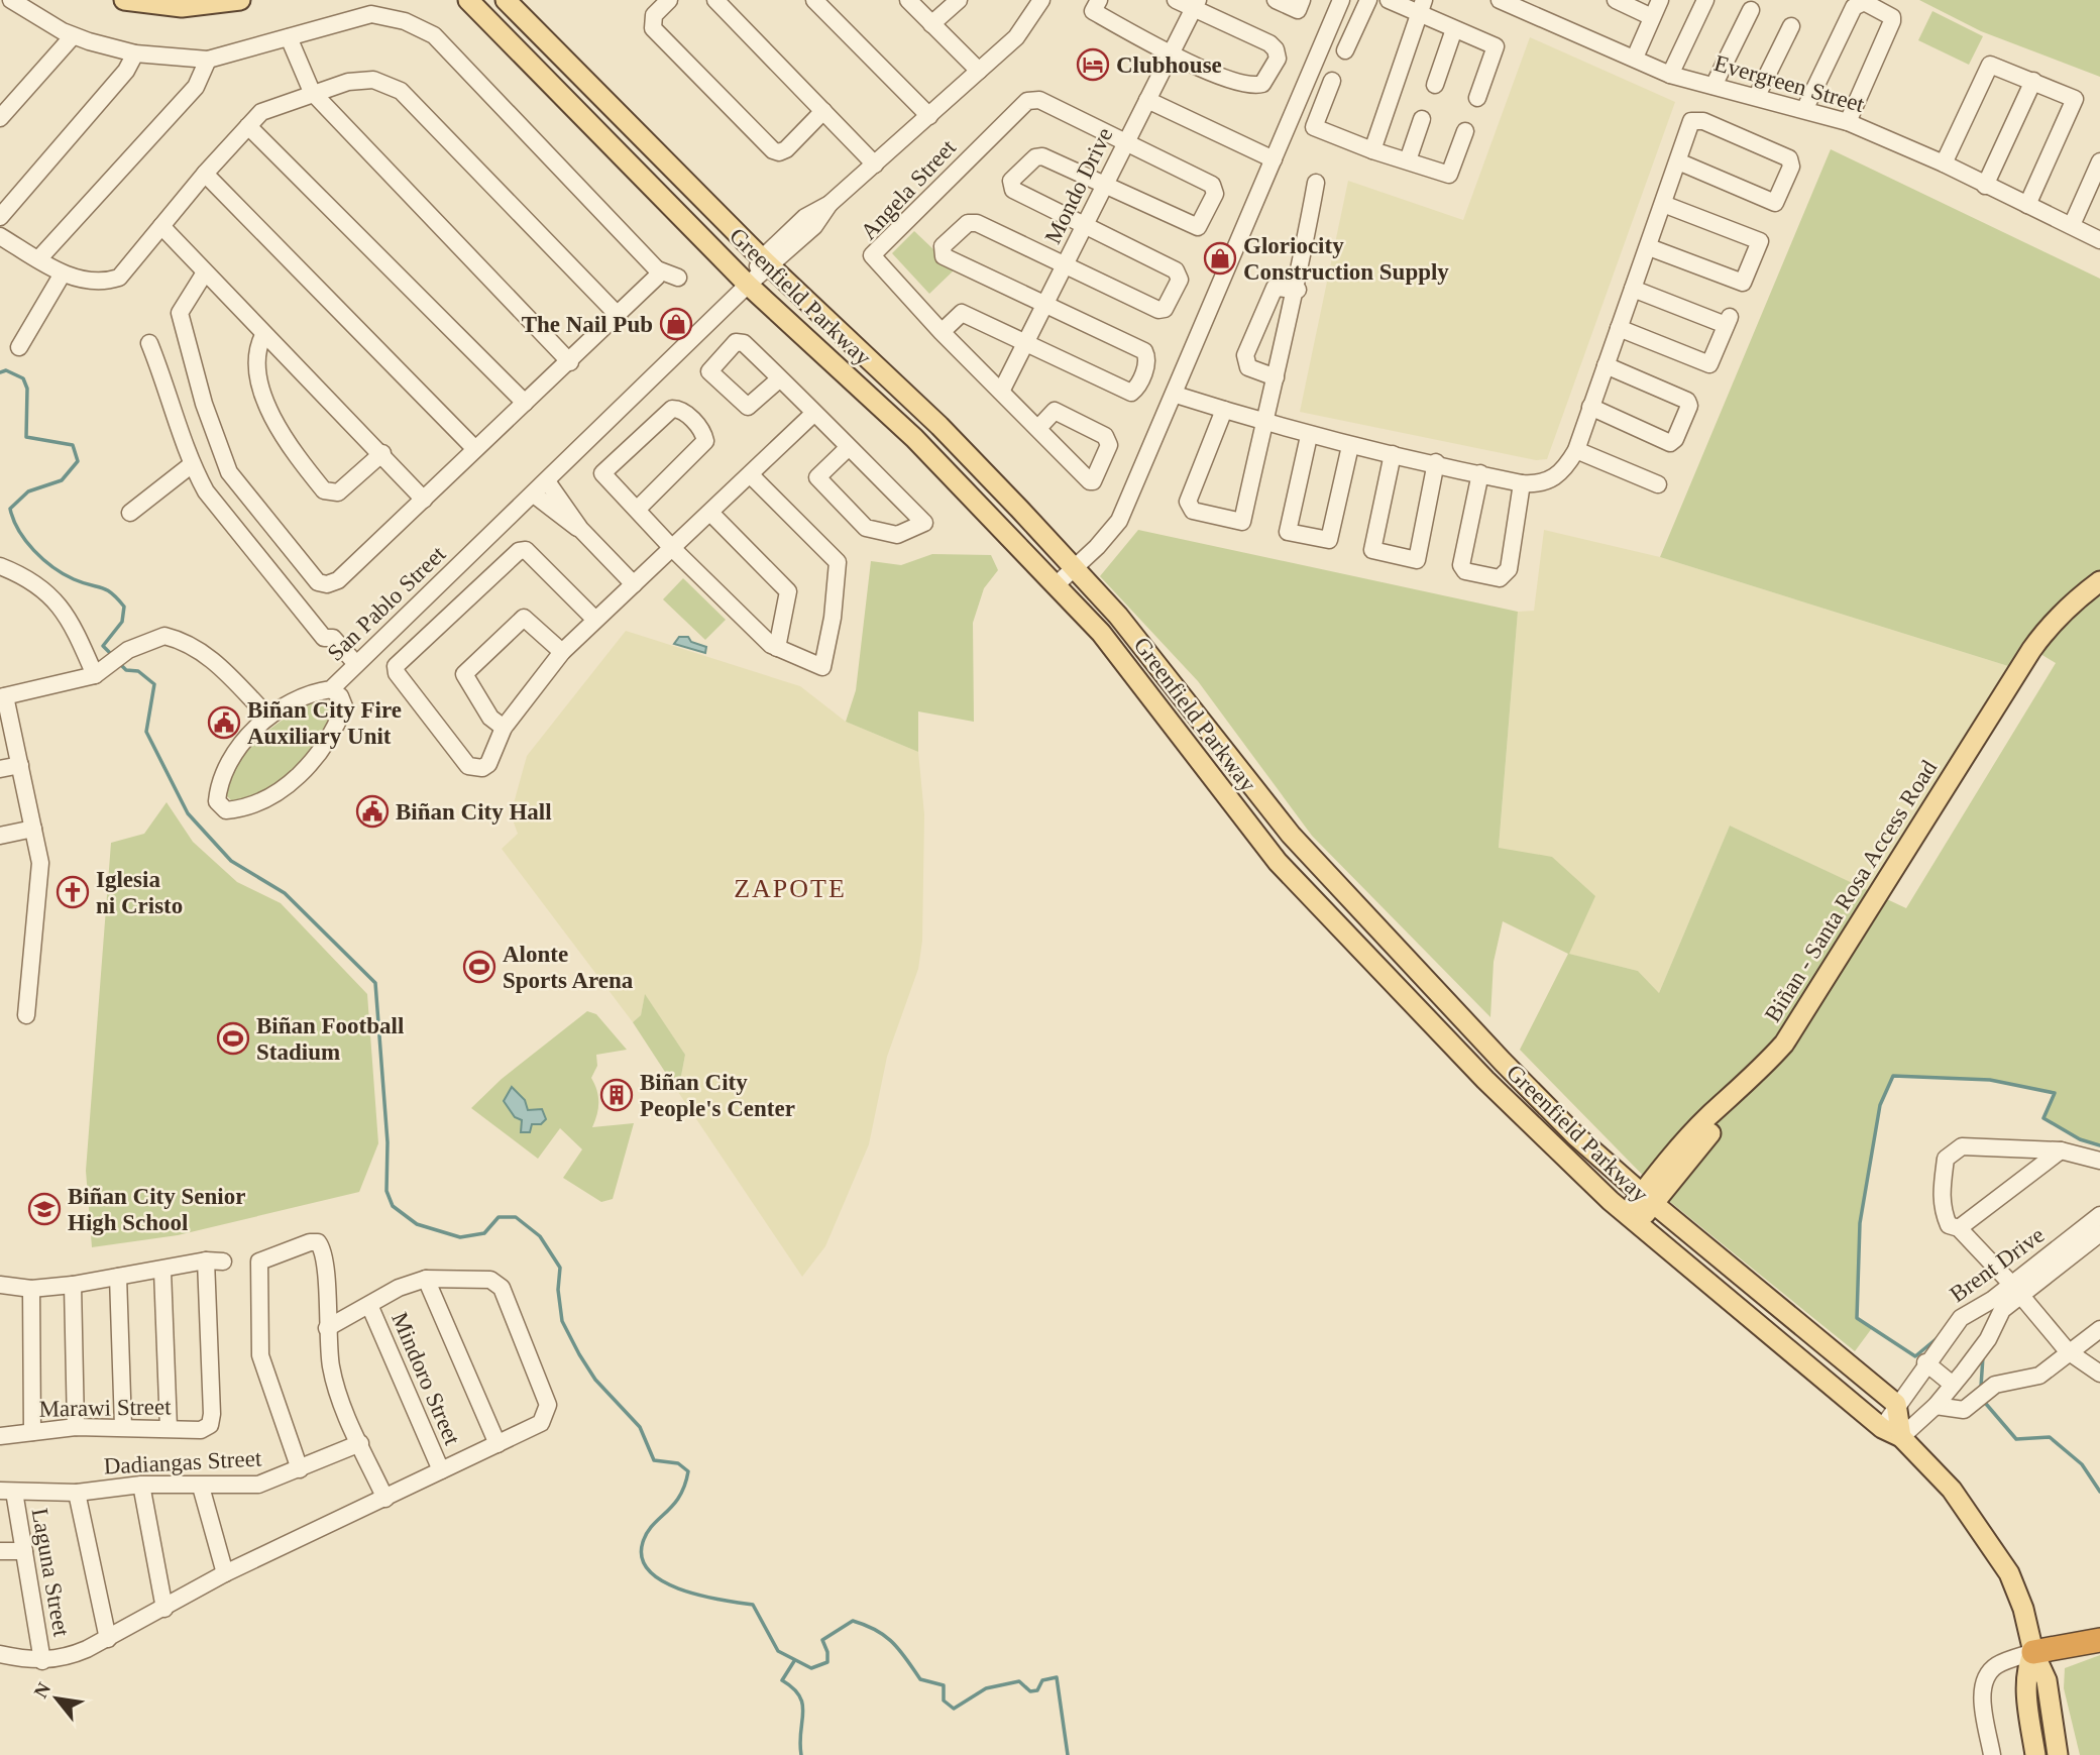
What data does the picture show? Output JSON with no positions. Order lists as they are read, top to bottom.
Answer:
{
  "streets": {
    "main road": ["Greenfield Parkway", "Biñan - Santa Rosa Access Road"],
    "street": [
      "Evergreen Street",
      "Mondo Drive",
      "Angela Street",
      "San Pablo Street",
      "Brent Drive",
      "Mindoro Street",
      "Marawi Street",
      "Dadiangas Street",
      "Laguna Street"
    ]
  },
  "crossings": [
    ["Mondo Drive", "Angela Street"],
    ["Greenfield Parkway", "San Pablo Street"],
    ["Greenfield Parkway", "Biñan - Santa Rosa Access Road"],
    ["Greenfield Parkway", "Brent Drive"],
    ["Dadiangas Street", "Laguna Street"]
  ],
  "districts": ["ZAPOTE"],
  "places": {
    "hotel": ["Clubhouse"],
    "shop": ["Gloriocity Construction Supply", "The Nail Pub"],
    "public building": ["Biñan City Fire Auxiliary Unit", "Biñan City Hall"],
    "church": ["Iglesia ni Cristo"],
    "sports": ["Alonte Sports Arena", "Biñan Football Stadium"],
    "building": ["Biñan City People's Center"],
    "school or university": ["Biñan City Senior High School"]
  },
  "north": "top left"
}
